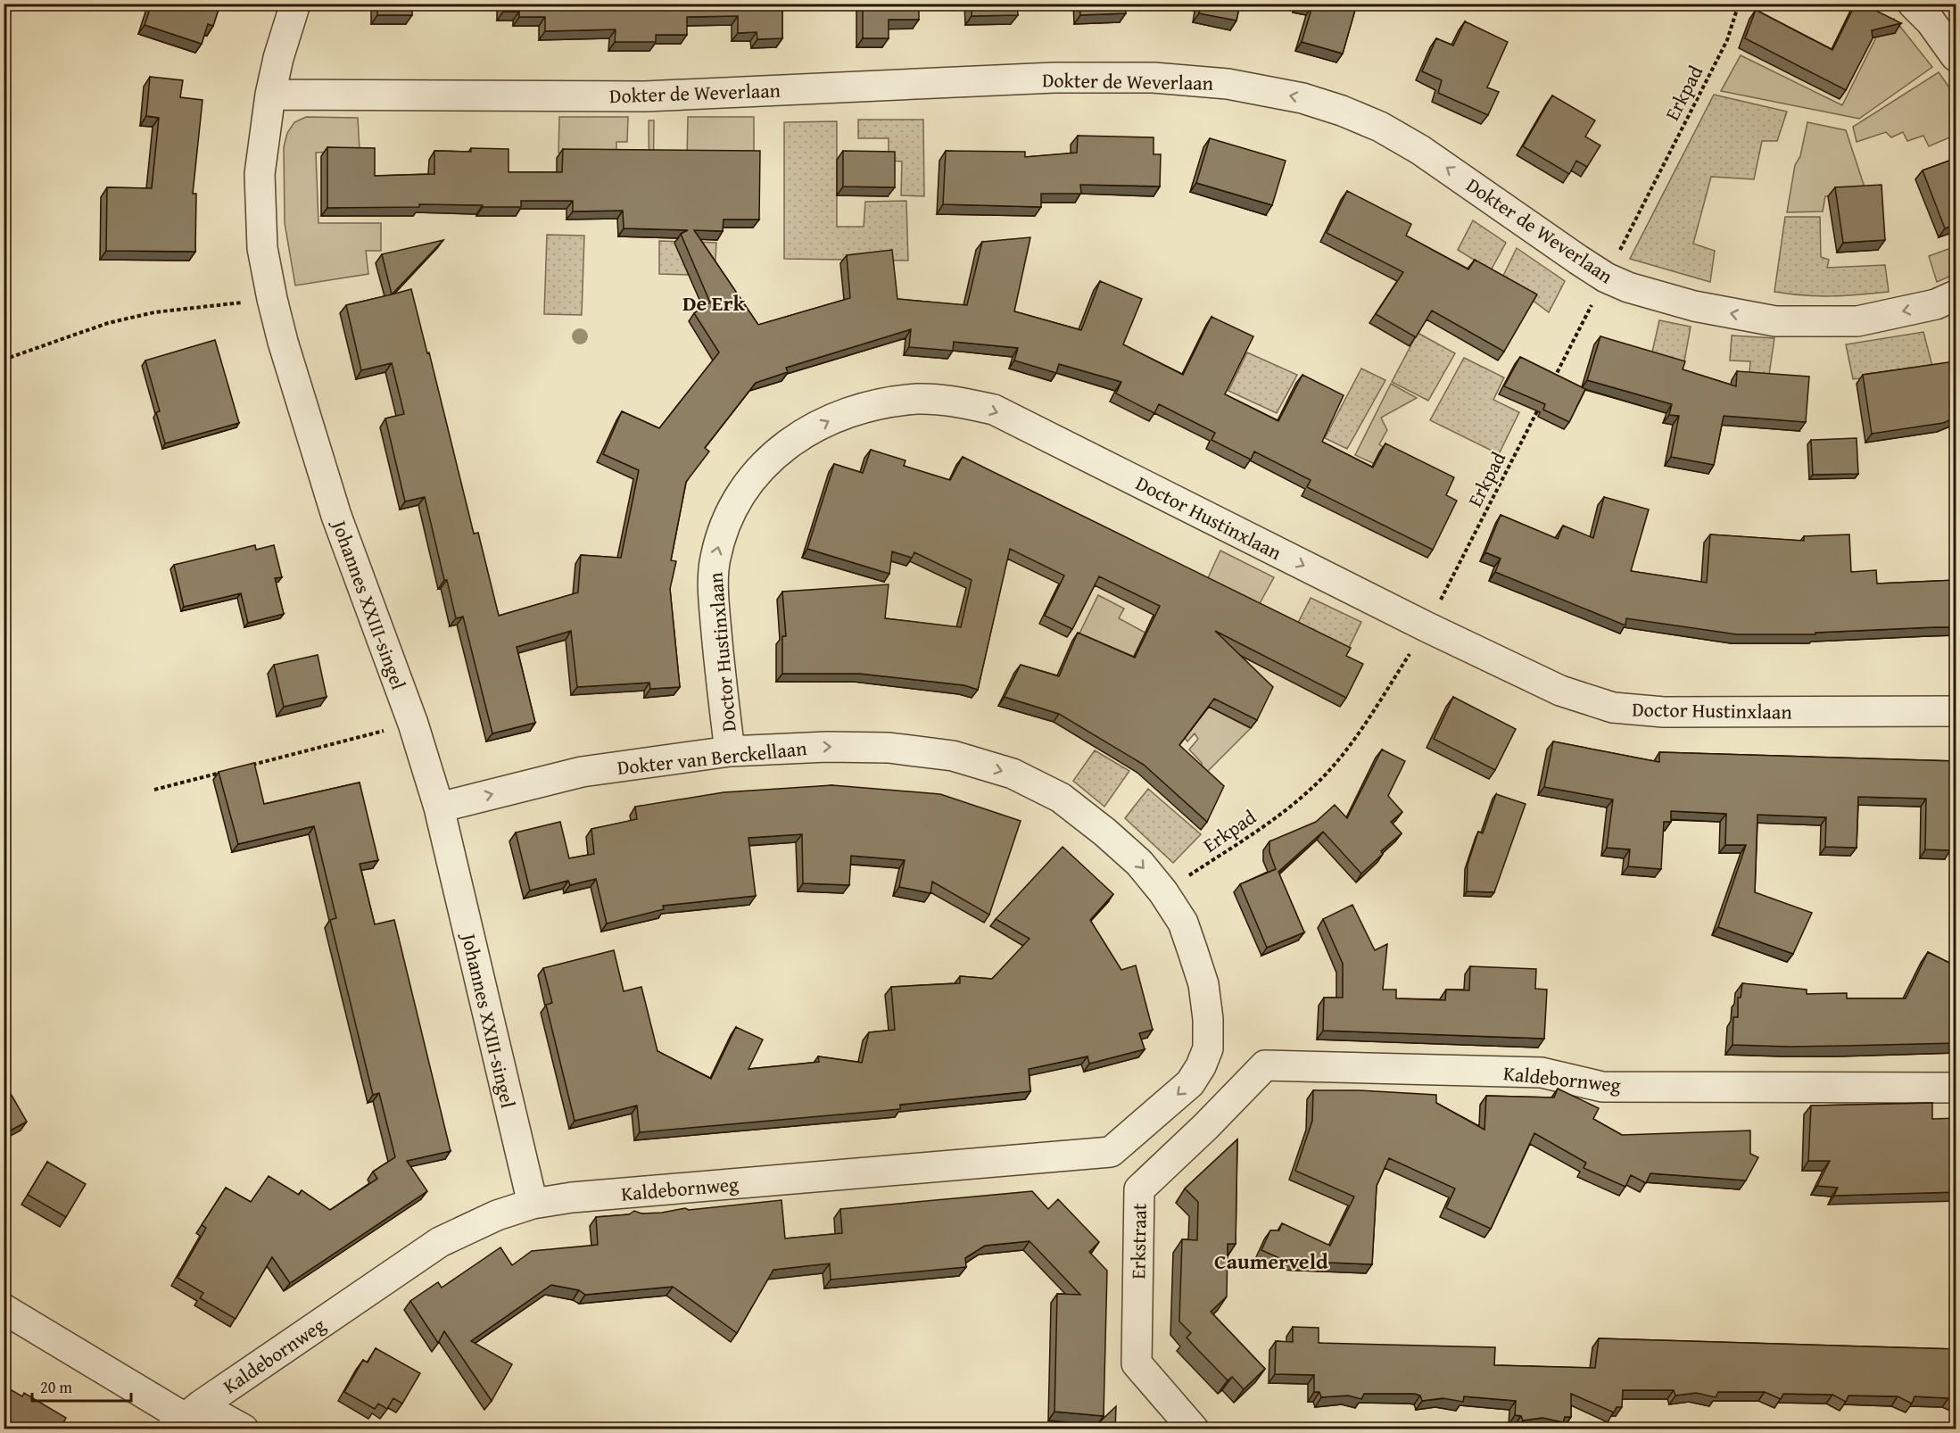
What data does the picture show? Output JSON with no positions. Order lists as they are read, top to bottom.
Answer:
{
  "streets": {
    "street": [
      "Dokter de Weverlaan",
      "Doctor Hustinxlaan",
      "Johannes XXIII-singel",
      "Dokter van Berckellaan",
      "Kaldebornweg",
      "Erkstraat"
    ],
    "path": ["Erkpad"]
  },
  "crossings": [
    ["Dokter de Weverlaan", "Erkpad"],
    ["Dokter de Weverlaan", "Johannes XXIII-singel"],
    ["Erkpad", "Doctor Hustinxlaan"],
    ["Erkpad", "Dokter van Berckellaan"],
    ["Doctor Hustinxlaan", "Dokter van Berckellaan"],
    ["Johannes XXIII-singel", "Dokter van Berckellaan"],
    ["Johannes XXIII-singel", "Kaldebornweg"],
    ["Dokter van Berckellaan", "Kaldebornweg"],
    ["Kaldebornweg", "Erkstraat"]
  ],
  "one_way": ["Dokter de Weverlaan", "Dokter van Berckellaan", "Kaldebornweg"],
  "districts": ["De Erk", "Caumerveld"],
  "scale_bar": "20 m"
}
